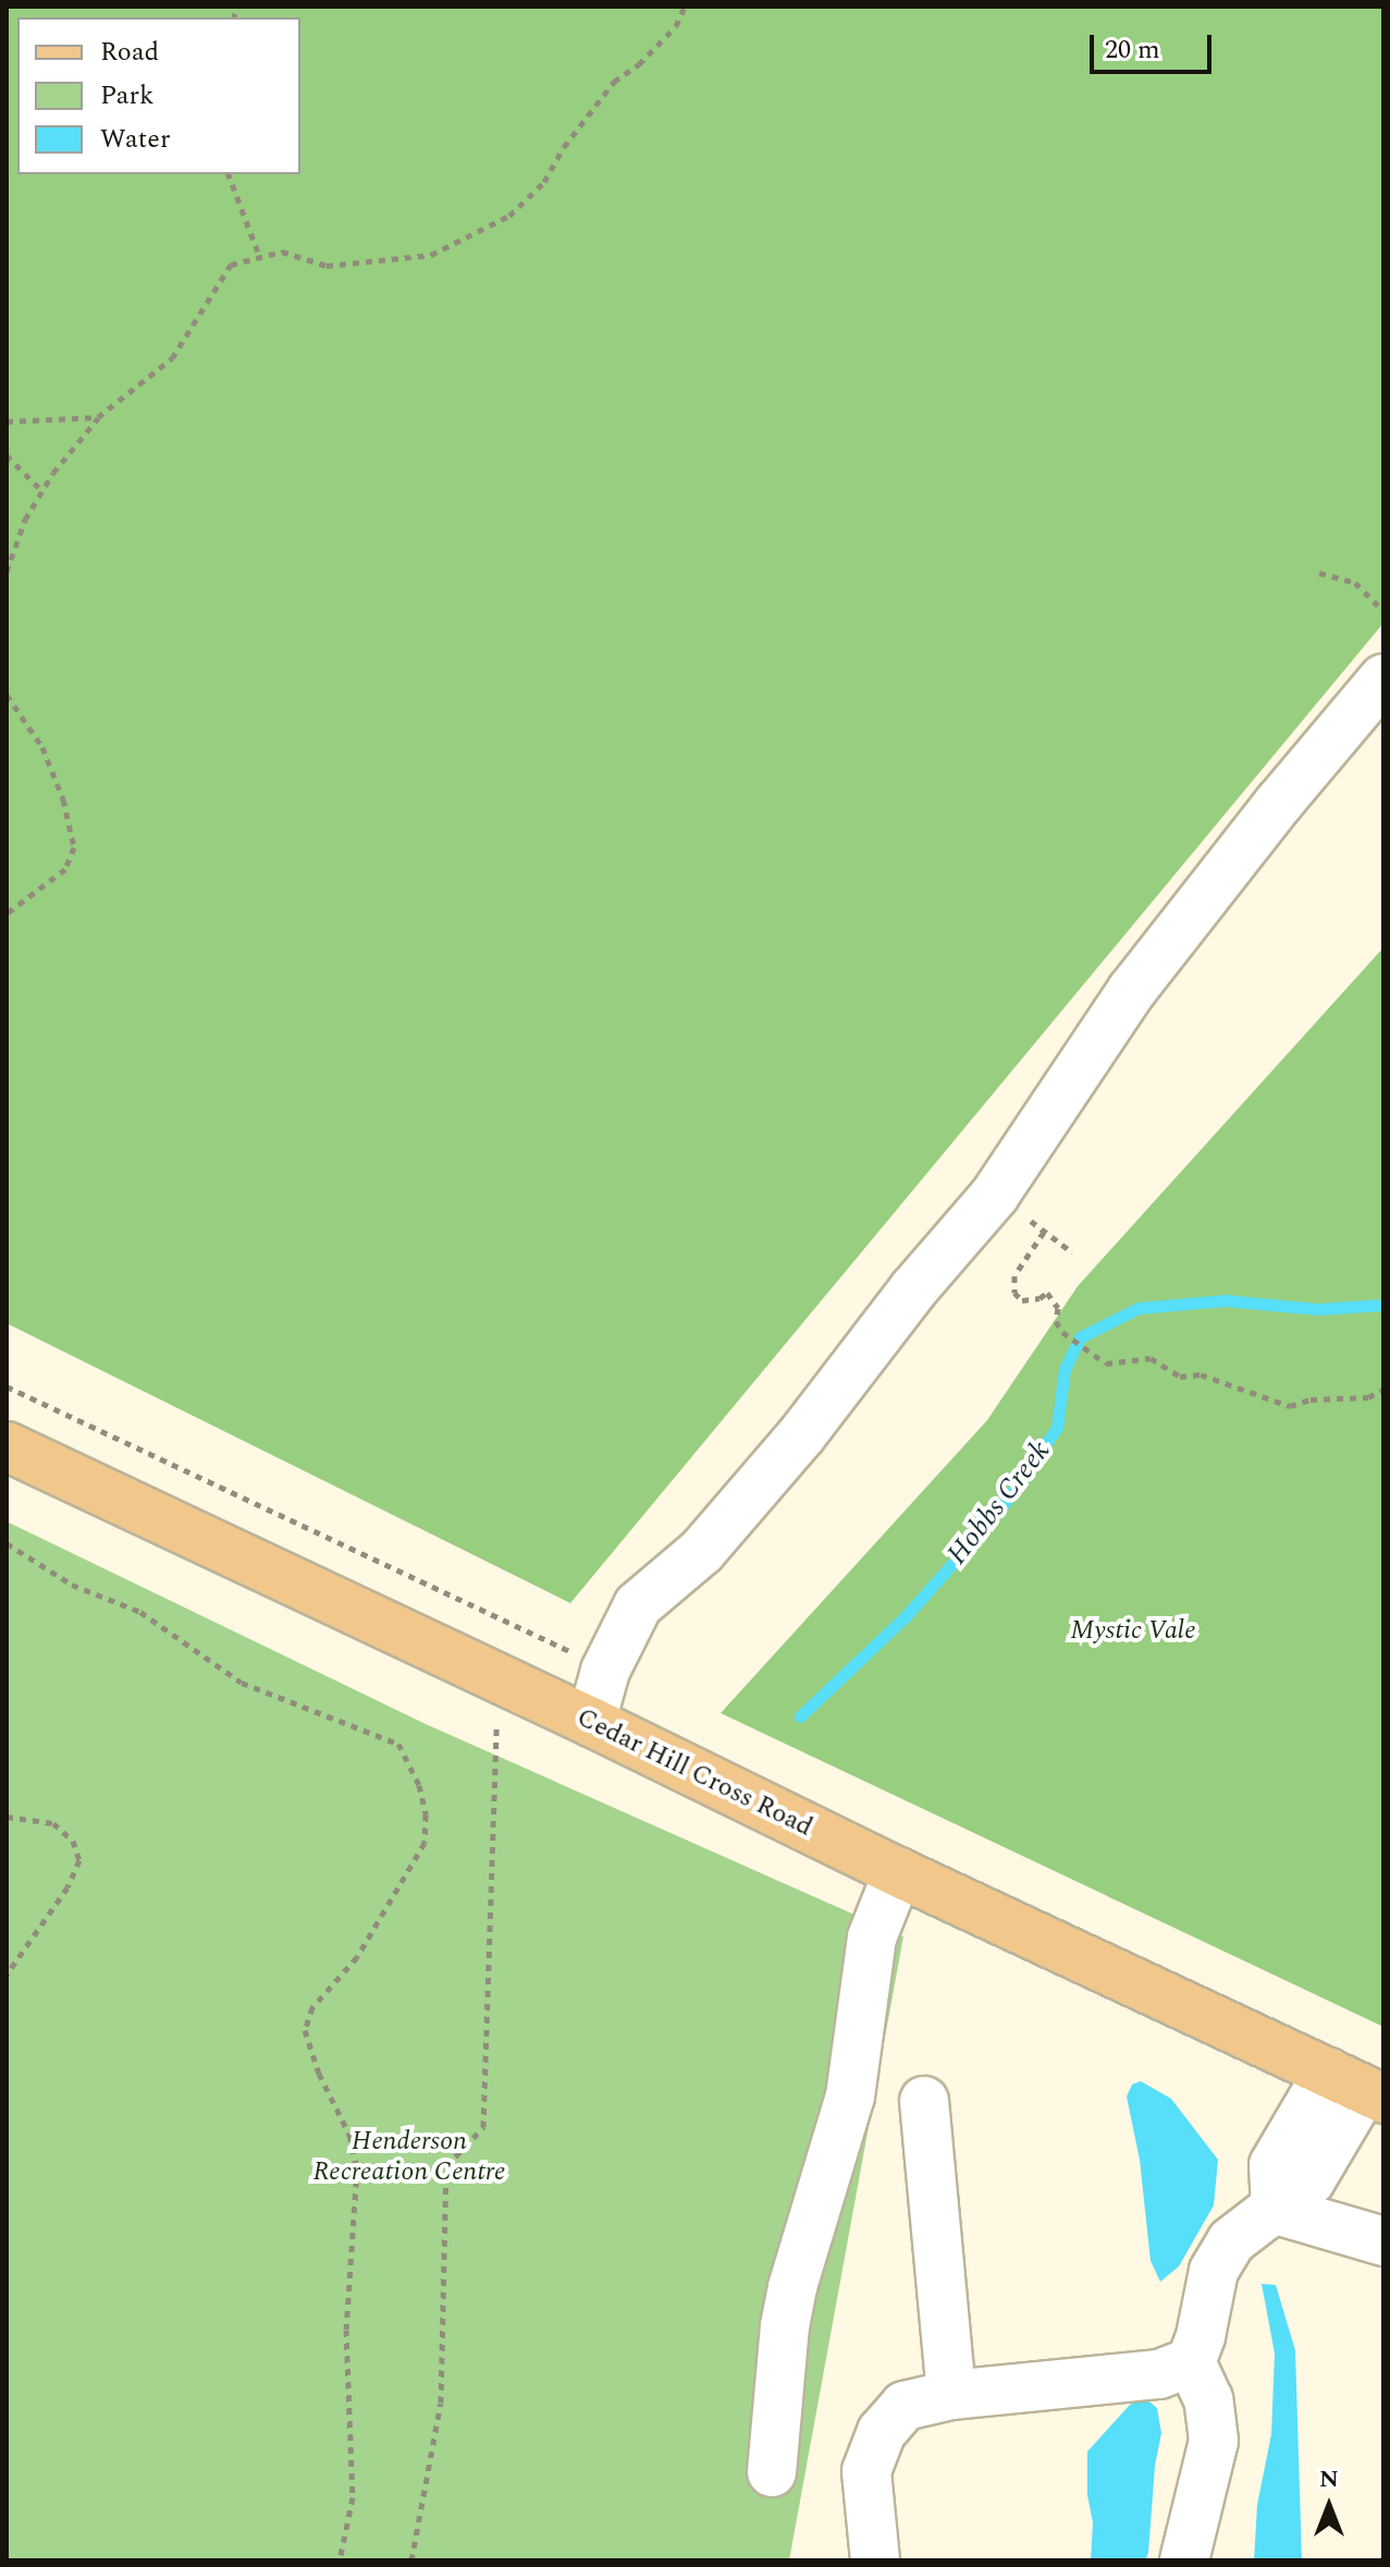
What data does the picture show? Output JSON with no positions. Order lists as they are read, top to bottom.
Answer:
{
  "streets": {
    "main road": ["Cedar Hill Cross Road"]
  },
  "water": ["Hobbs Creek"],
  "parks": ["Mystic Vale", "Henderson Recreation Centre"],
  "legend": ["Road", "Park", "Water"],
  "scale_bar": "20 m",
  "north": "top"
}
